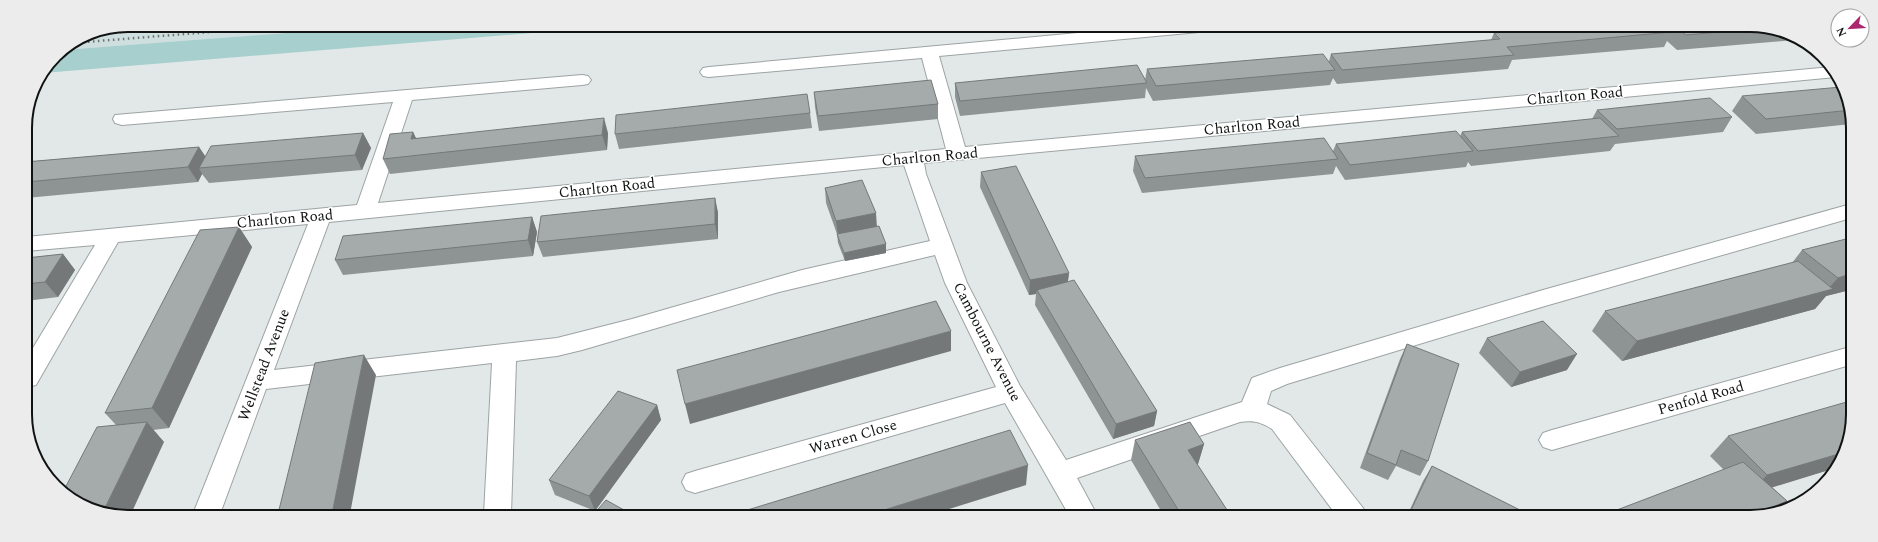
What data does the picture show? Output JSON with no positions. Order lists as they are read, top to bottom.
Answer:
{
  "streets": {
    "street": [
      "Charlton Road",
      "Cambourne Avenue",
      "Wellstead Avenue",
      "Penfold Road",
      "Warren Close"
    ]
  },
  "crossings": [
    ["Charlton Road", "Cambourne Avenue"],
    ["Charlton Road", "Wellstead Avenue"],
    ["Cambourne Avenue", "Warren Close"]
  ],
  "north": "bottom left"
}
